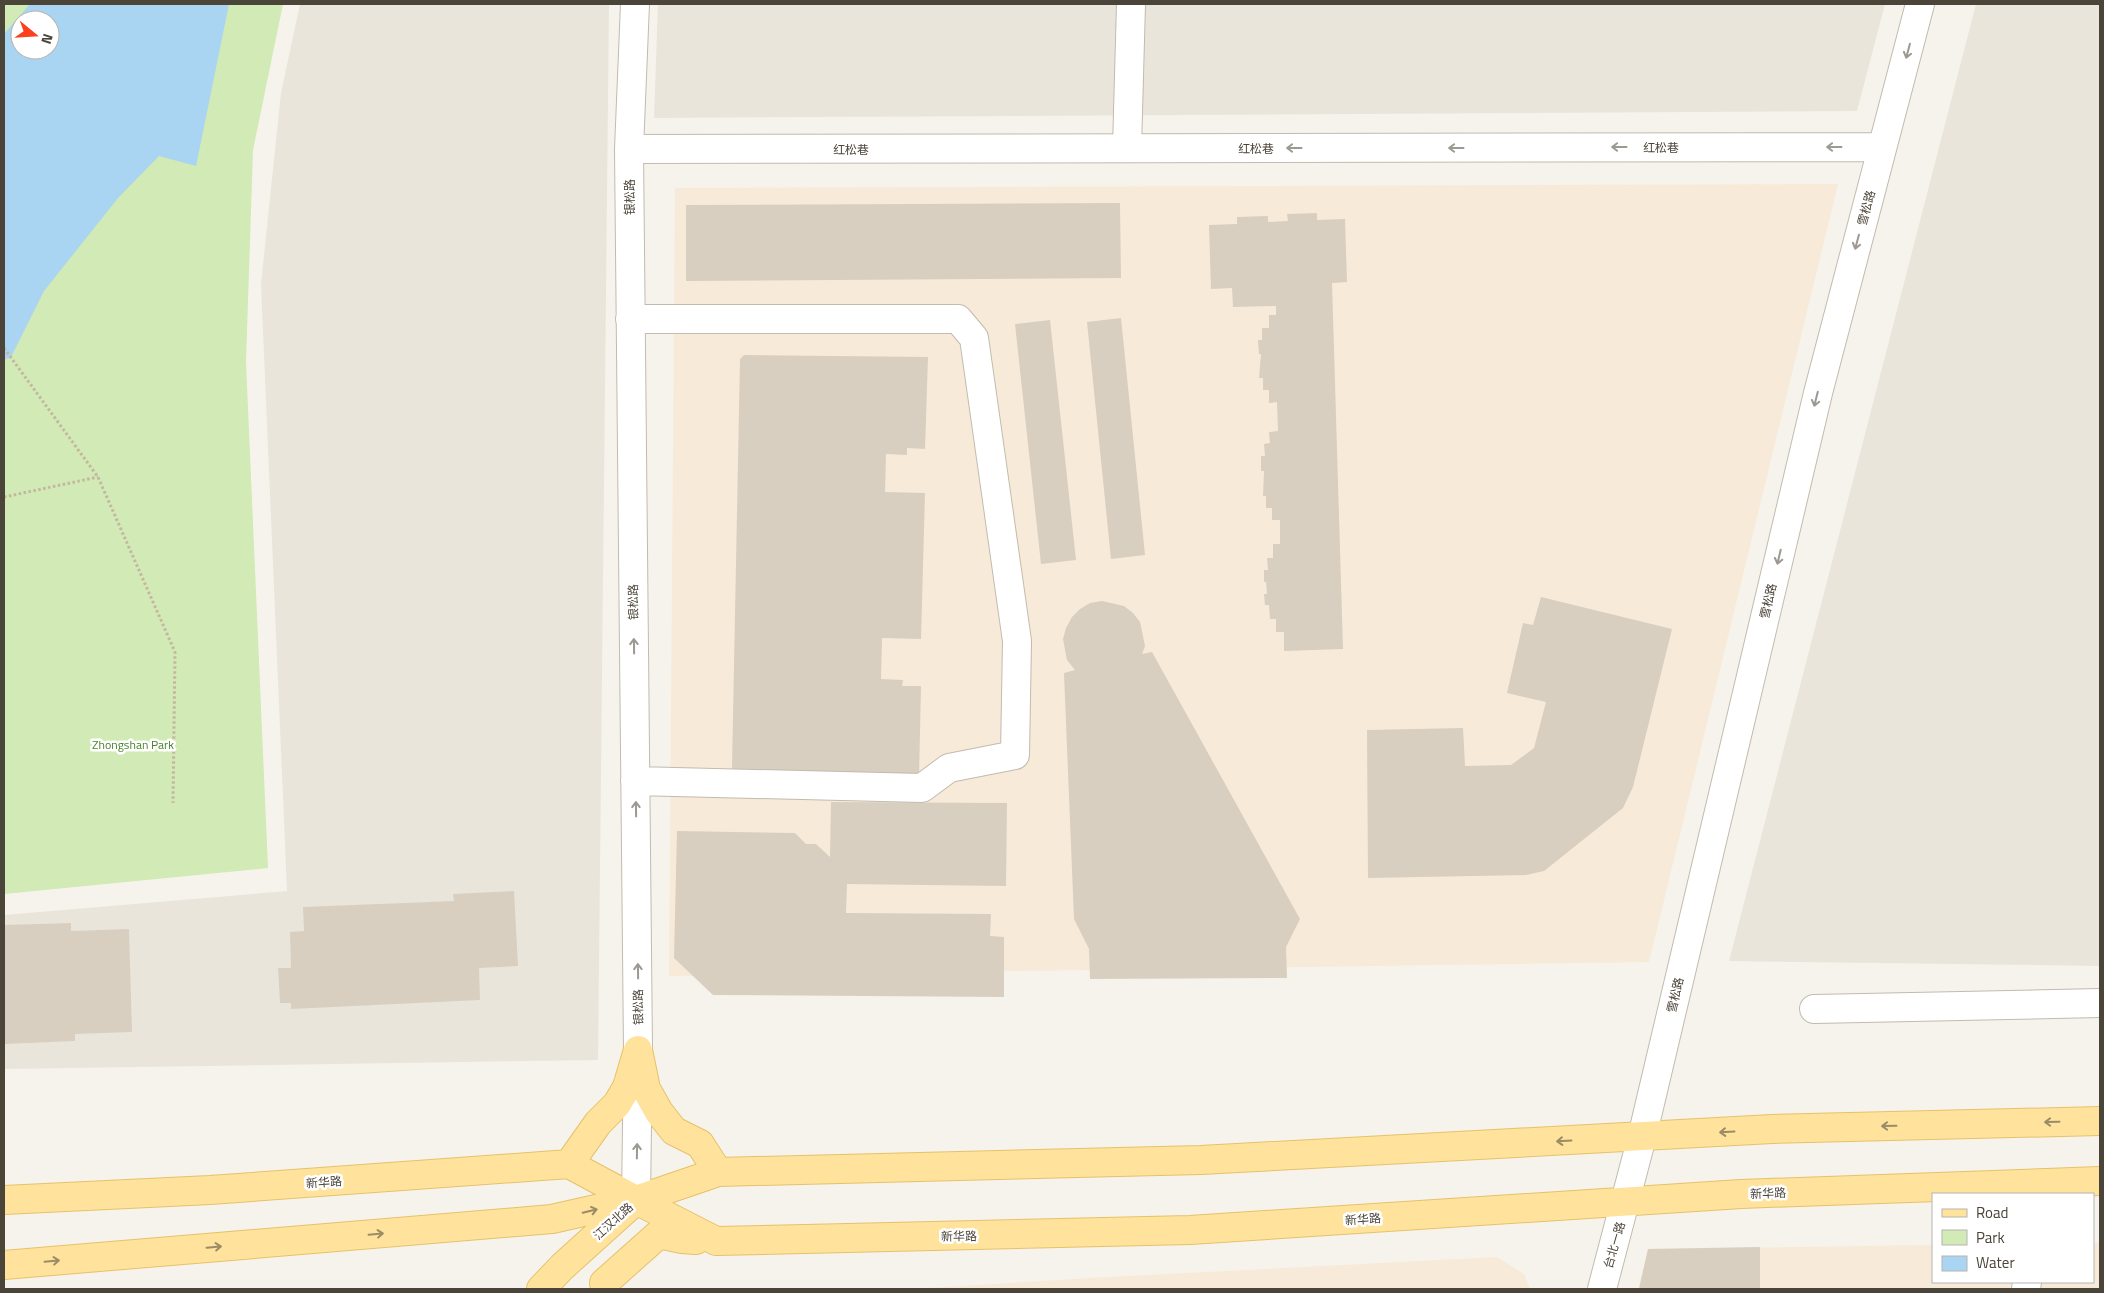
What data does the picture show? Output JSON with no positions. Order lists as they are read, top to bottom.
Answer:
{
  "streets": {
    "main road": ["新华路", "江汉北路"],
    "street": [
      "红松巷",
      "银松路",
      "雪松路",
      "台北一路"
    ]
  },
  "crossings": [
    ["红松巷", "银松路"],
    ["红松巷", "雪松路"],
    ["银松路", "新华路"],
    ["银松路", "江汉北路"],
    ["雪松路", "新华路"],
    ["雪松路", "台北一路"],
    ["新华路", "江汉北路"],
    ["新华路", "台北一路"]
  ],
  "one_way": ["红松巷", "银松路", "雪松路"],
  "parks": ["Zhongshan Park"],
  "legend": ["Road", "Park", "Water"],
  "north": "right"
}
